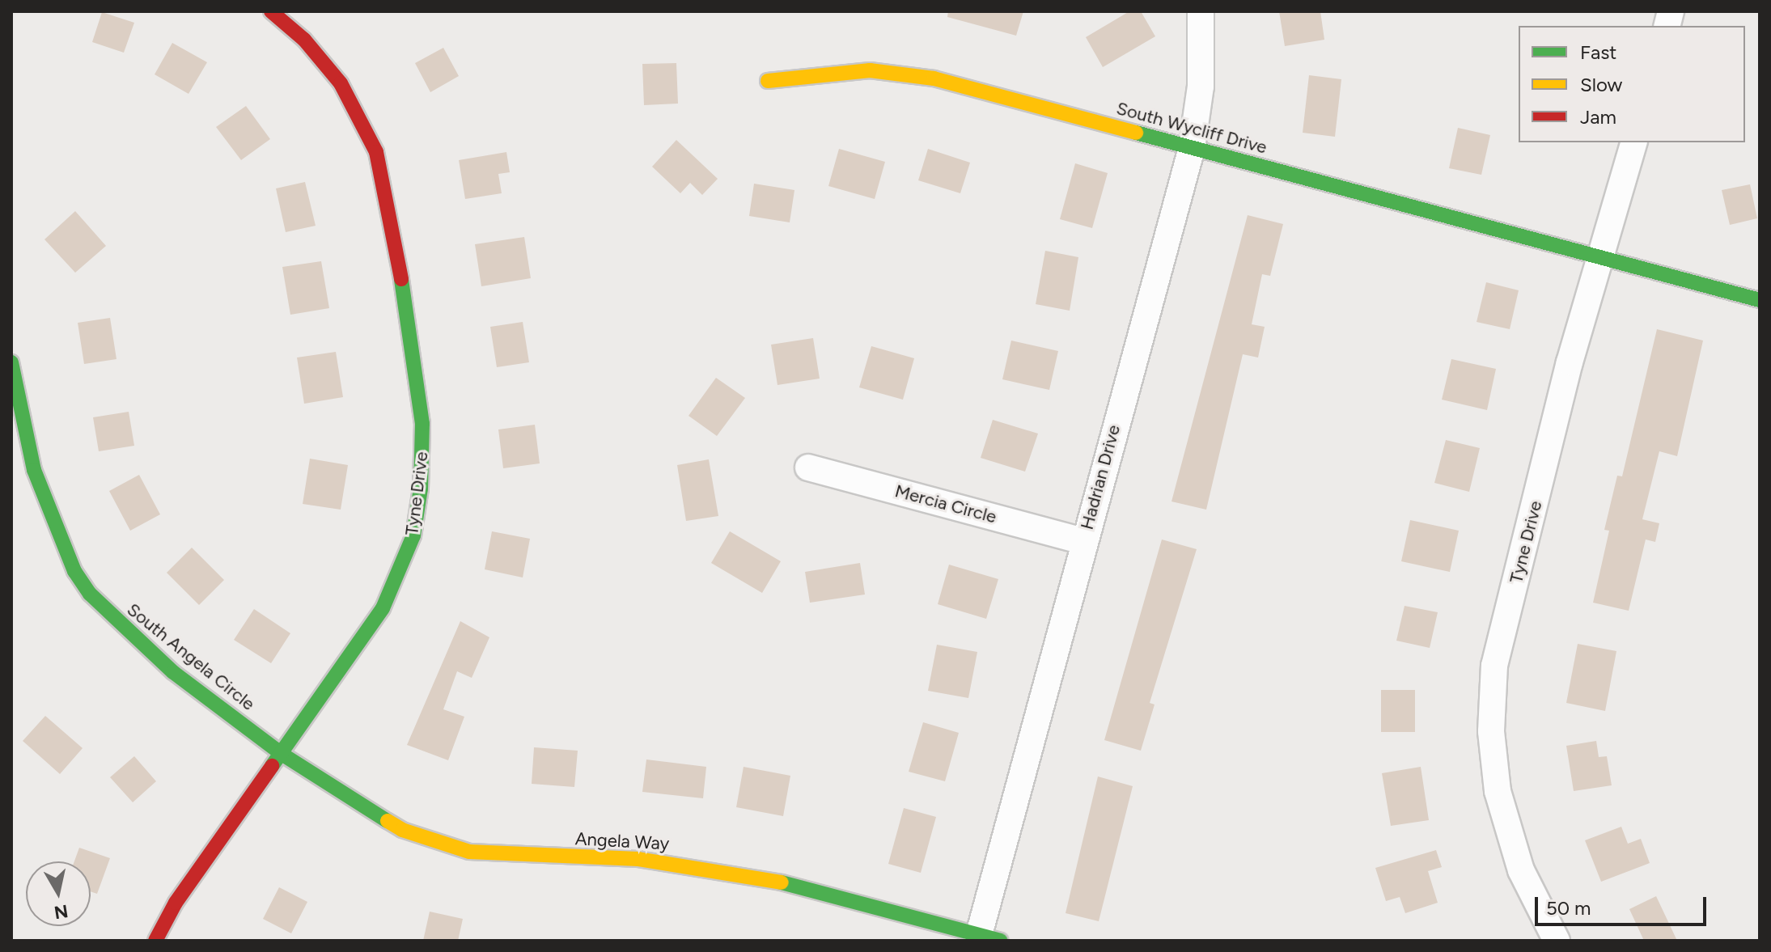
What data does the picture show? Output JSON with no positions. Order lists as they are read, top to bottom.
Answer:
{
  "streets": {
    "street": [
      "South Wycliff Drive",
      "Hadrian Drive",
      "Tyne Drive",
      "Mercia Circle",
      "South Angela Circle",
      "Angela Way"
    ]
  },
  "crossings": [
    ["South Wycliff Drive", "Hadrian Drive"],
    ["South Wycliff Drive", "Tyne Drive"],
    ["Hadrian Drive", "Mercia Circle"],
    ["Hadrian Drive", "Angela Way"],
    ["Tyne Drive", "South Angela Circle"],
    ["Tyne Drive", "Angela Way"],
    ["South Angela Circle", "Angela Way"]
  ],
  "legend": ["Fast", "Slow", "Jam"],
  "scale_bar": "50 m",
  "north": "bottom"
}
